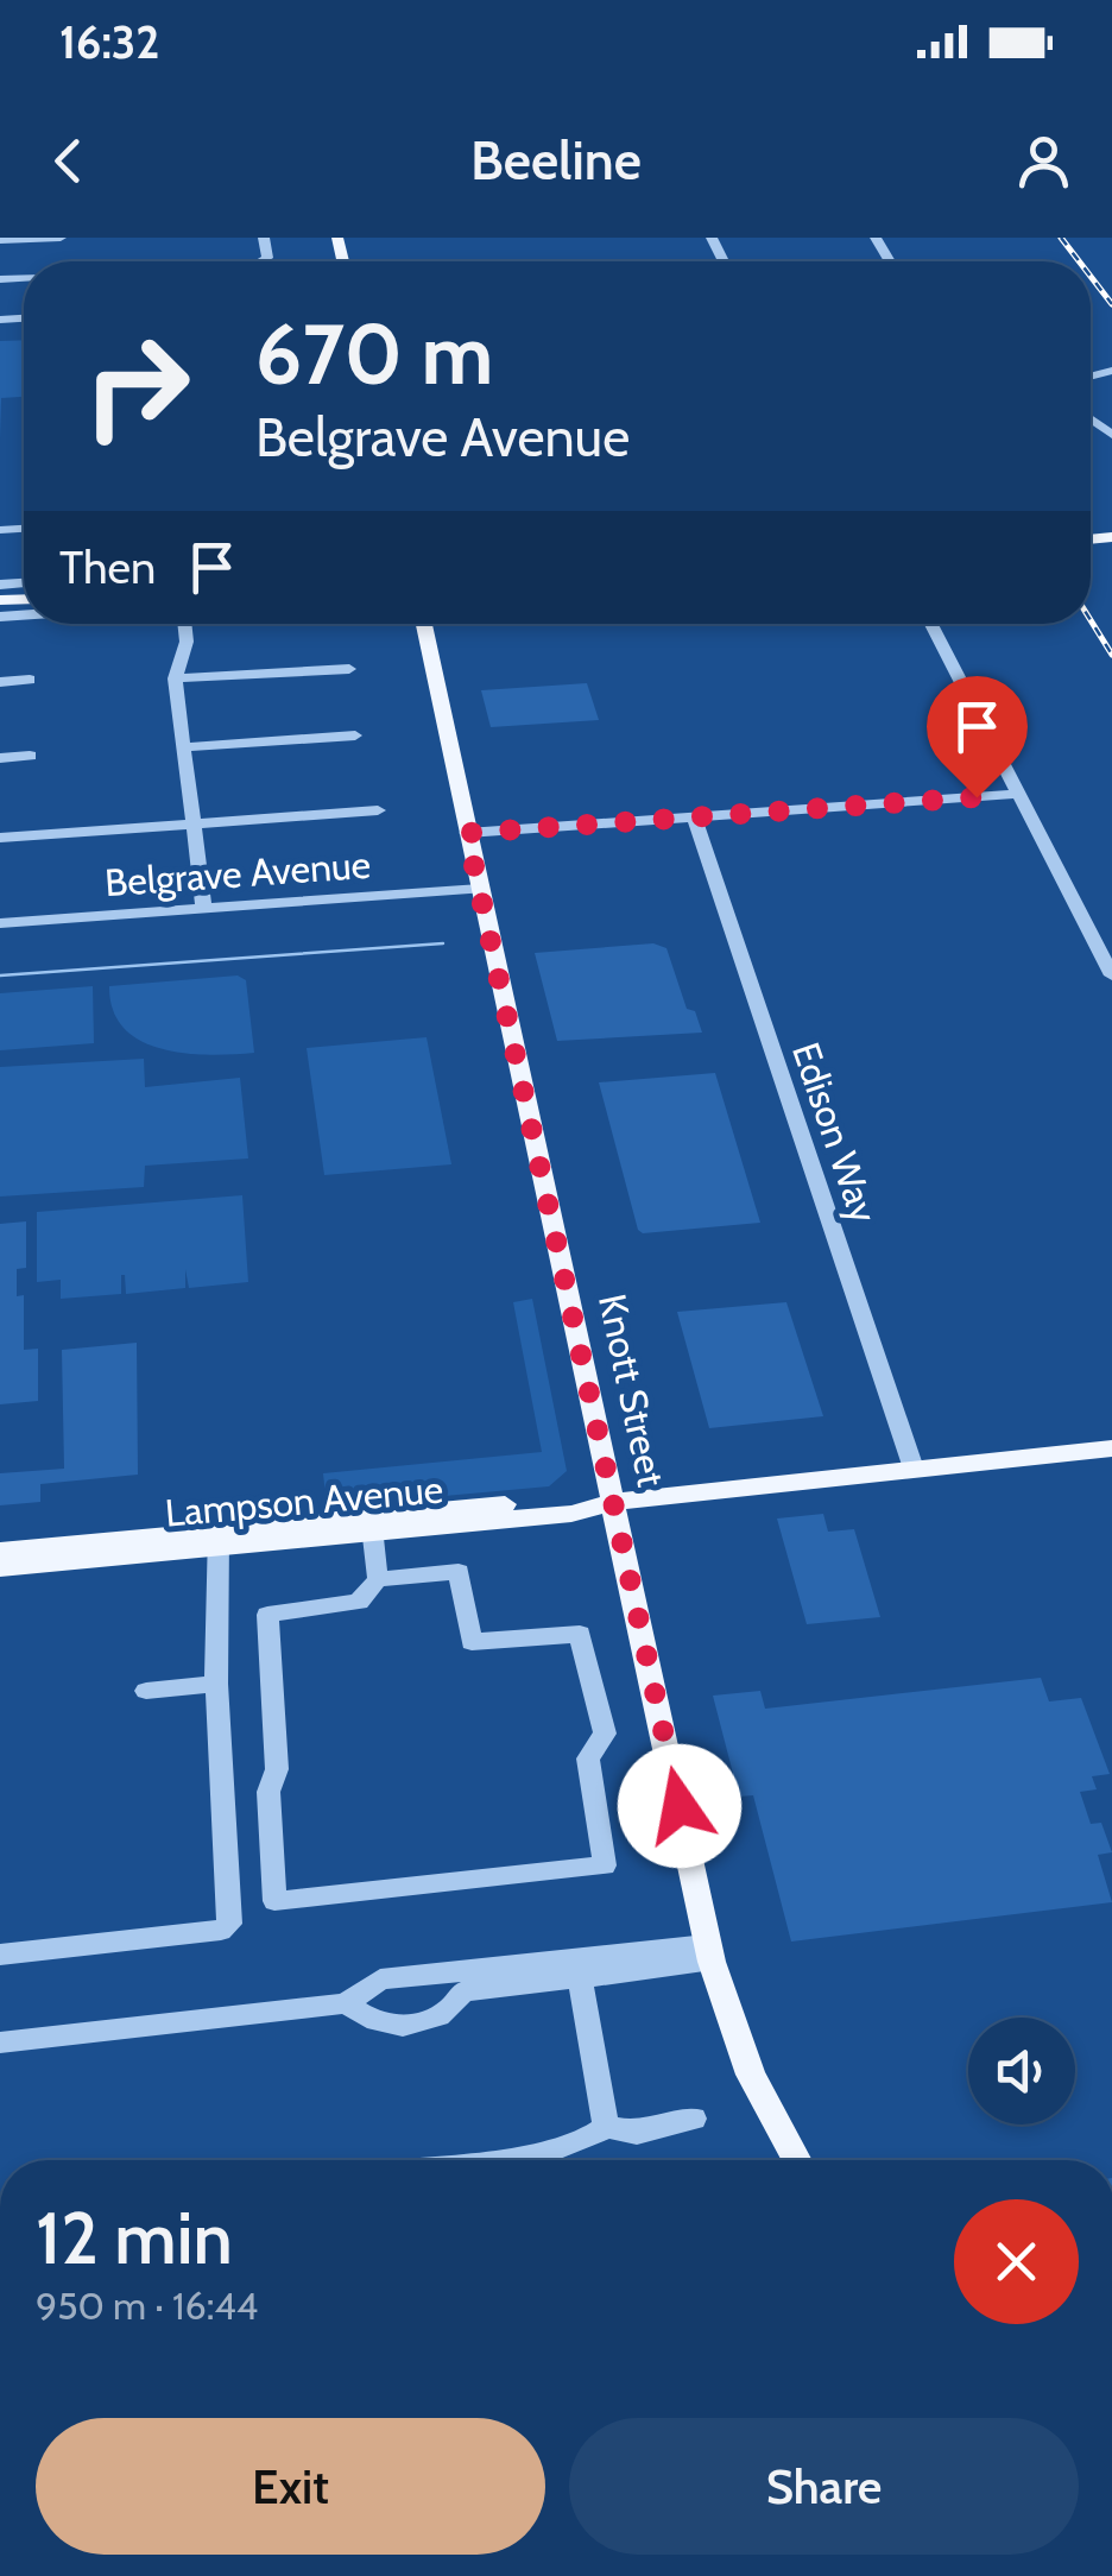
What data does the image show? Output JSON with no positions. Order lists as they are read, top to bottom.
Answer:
{
  "streets": {
    "main road": ["Knott Street", "Lampson Avenue"],
    "street": ["Belgrave Avenue", "Edison Way"]
  },
  "crossings": [
    ["Belgrave Avenue", "Knott Street"],
    ["Edison Way", "Lampson Avenue"],
    ["Knott Street", "Lampson Avenue"]
  ],
  "page": {
    "status": "16:32",
    "header": "Beeline",
    "turn": ["670 m", "Belgrave Avenue"],
    "then": "Then",
    "heading": ["12 min", "950 m · 16:44"],
    "buttons": ["Exit", "Share"]
  }
}
